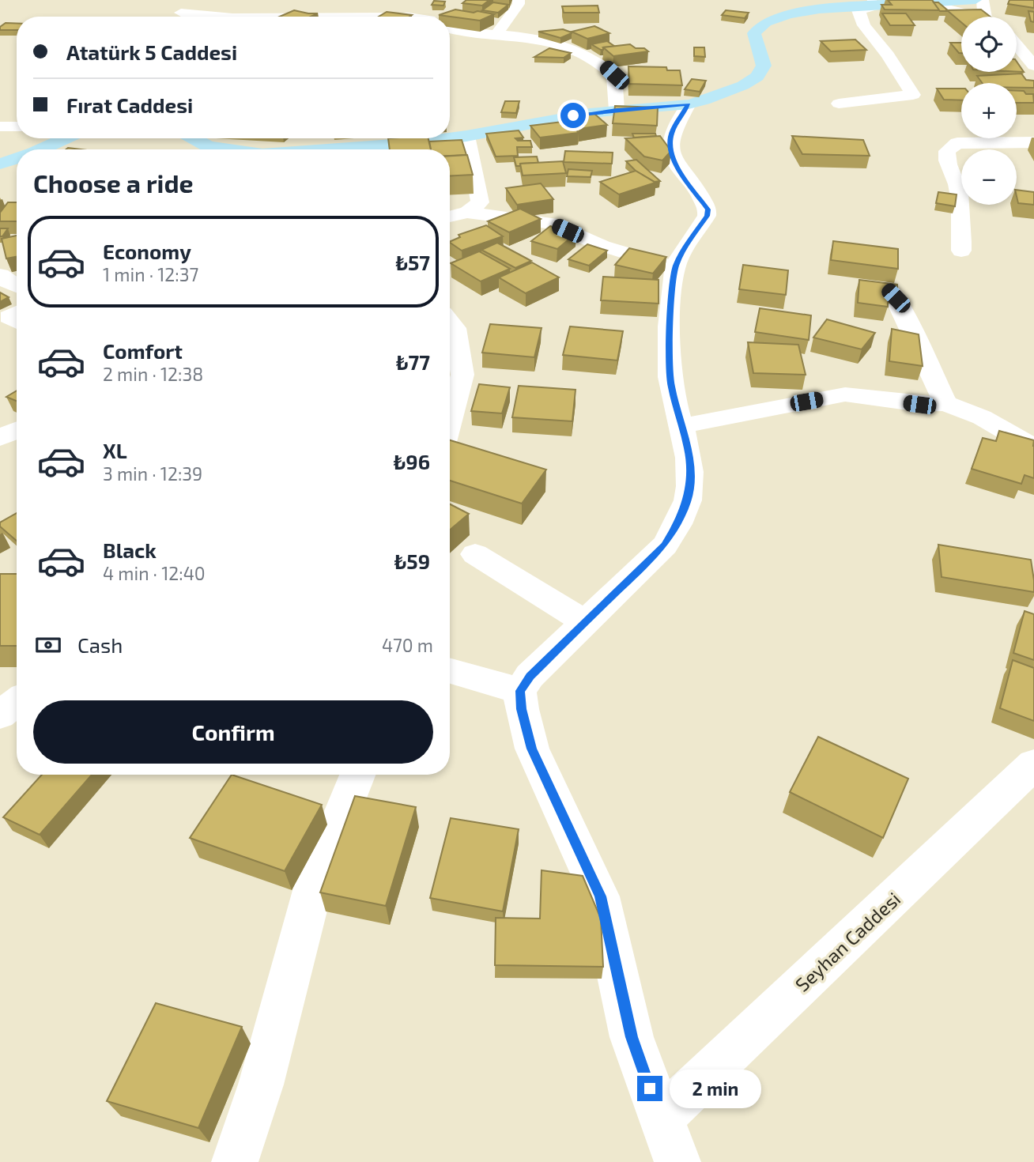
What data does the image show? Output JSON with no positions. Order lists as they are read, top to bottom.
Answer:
{
  "streets": {
    "street": ["Seyhan Caddesi"]
  },
  "page": {
    "map_buttons": ["+", "−"],
    "banner": ["Atatürk 5 Caddesi", "Fırat Caddesi"],
    "heading": "Choose a ride",
    "list": [
      {
        "name": "Economy",
        "note": "1 min · 12:37",
        "value": "₺57"
      },
      {
        "name": "Comfort",
        "note": "2 min · 12:38",
        "value": "₺77"
      },
      {
        "name": "XL",
        "note": "3 min · 12:39",
        "value": "₺96"
      },
      {
        "name": "Black",
        "note": "4 min · 12:40",
        "value": "₺59"
      }
    ],
    "pay": ["Cash", "470 m"],
    "buttons": "Confirm",
    "bubble": "2 min"
  }
}
